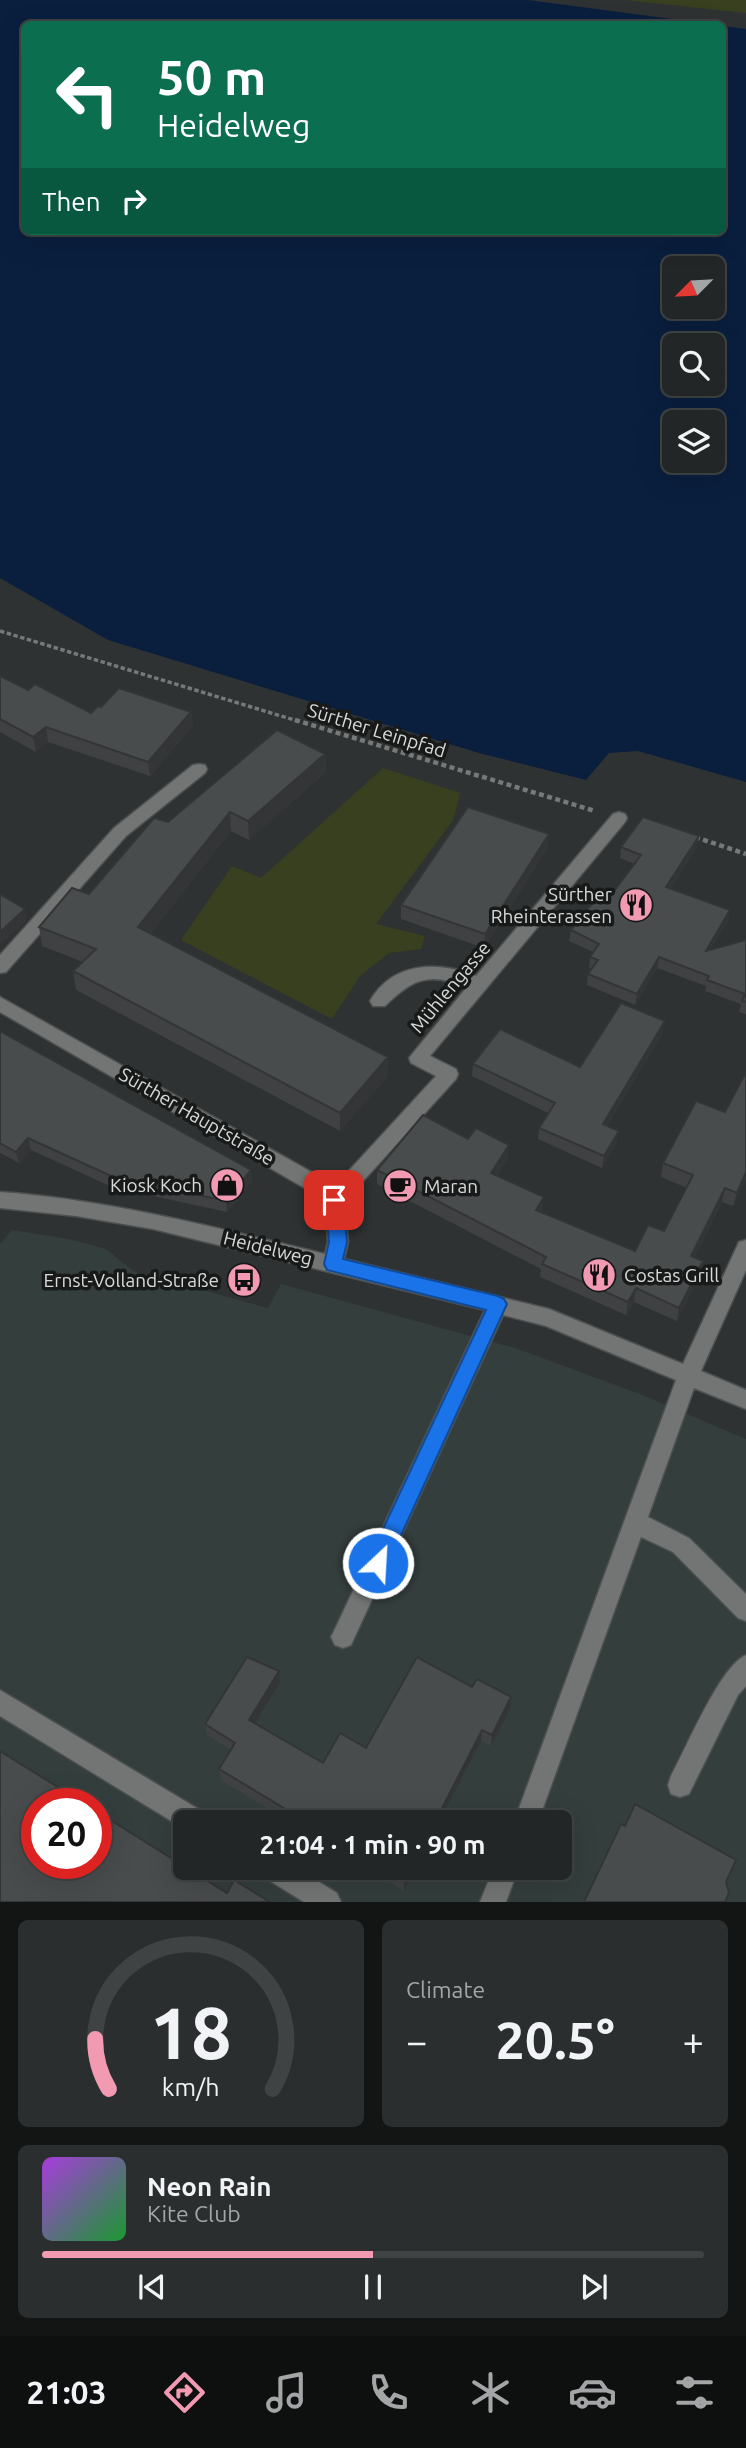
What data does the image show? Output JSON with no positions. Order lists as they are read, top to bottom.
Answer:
{
  "streets": {
    "street": ["Mühlengasse", "Sürther Hauptstraße", "Heidelweg"],
    "path": ["Sürther Leinpfad"]
  },
  "crossings": [
    ["Sürther Leinpfad", "Mühlengasse"],
    ["Mühlengasse", "Sürther Hauptstraße"]
  ],
  "places": {
    "restaurant": ["Sürther Rheinterassen", "Costas Grill"],
    "shop": ["Kiosk Koch"],
    "cafe": ["Maran"],
    "bus stop": ["Ernst-Volland-Straße"]
  },
  "north": "bottom left",
  "page": {
    "turn": ["50 m", "Heidelweg"],
    "then": "Then",
    "limit": "20",
    "trip": "21:04 · 1 min · 90 m",
    "tile": "Climate",
    "heat": ["−", "20.5°", "+"],
    "song": ["Neon Rain", "Kite Club"],
    "tabs": "21:03",
    "gauge": ["18", "km/h"]
  }
}
